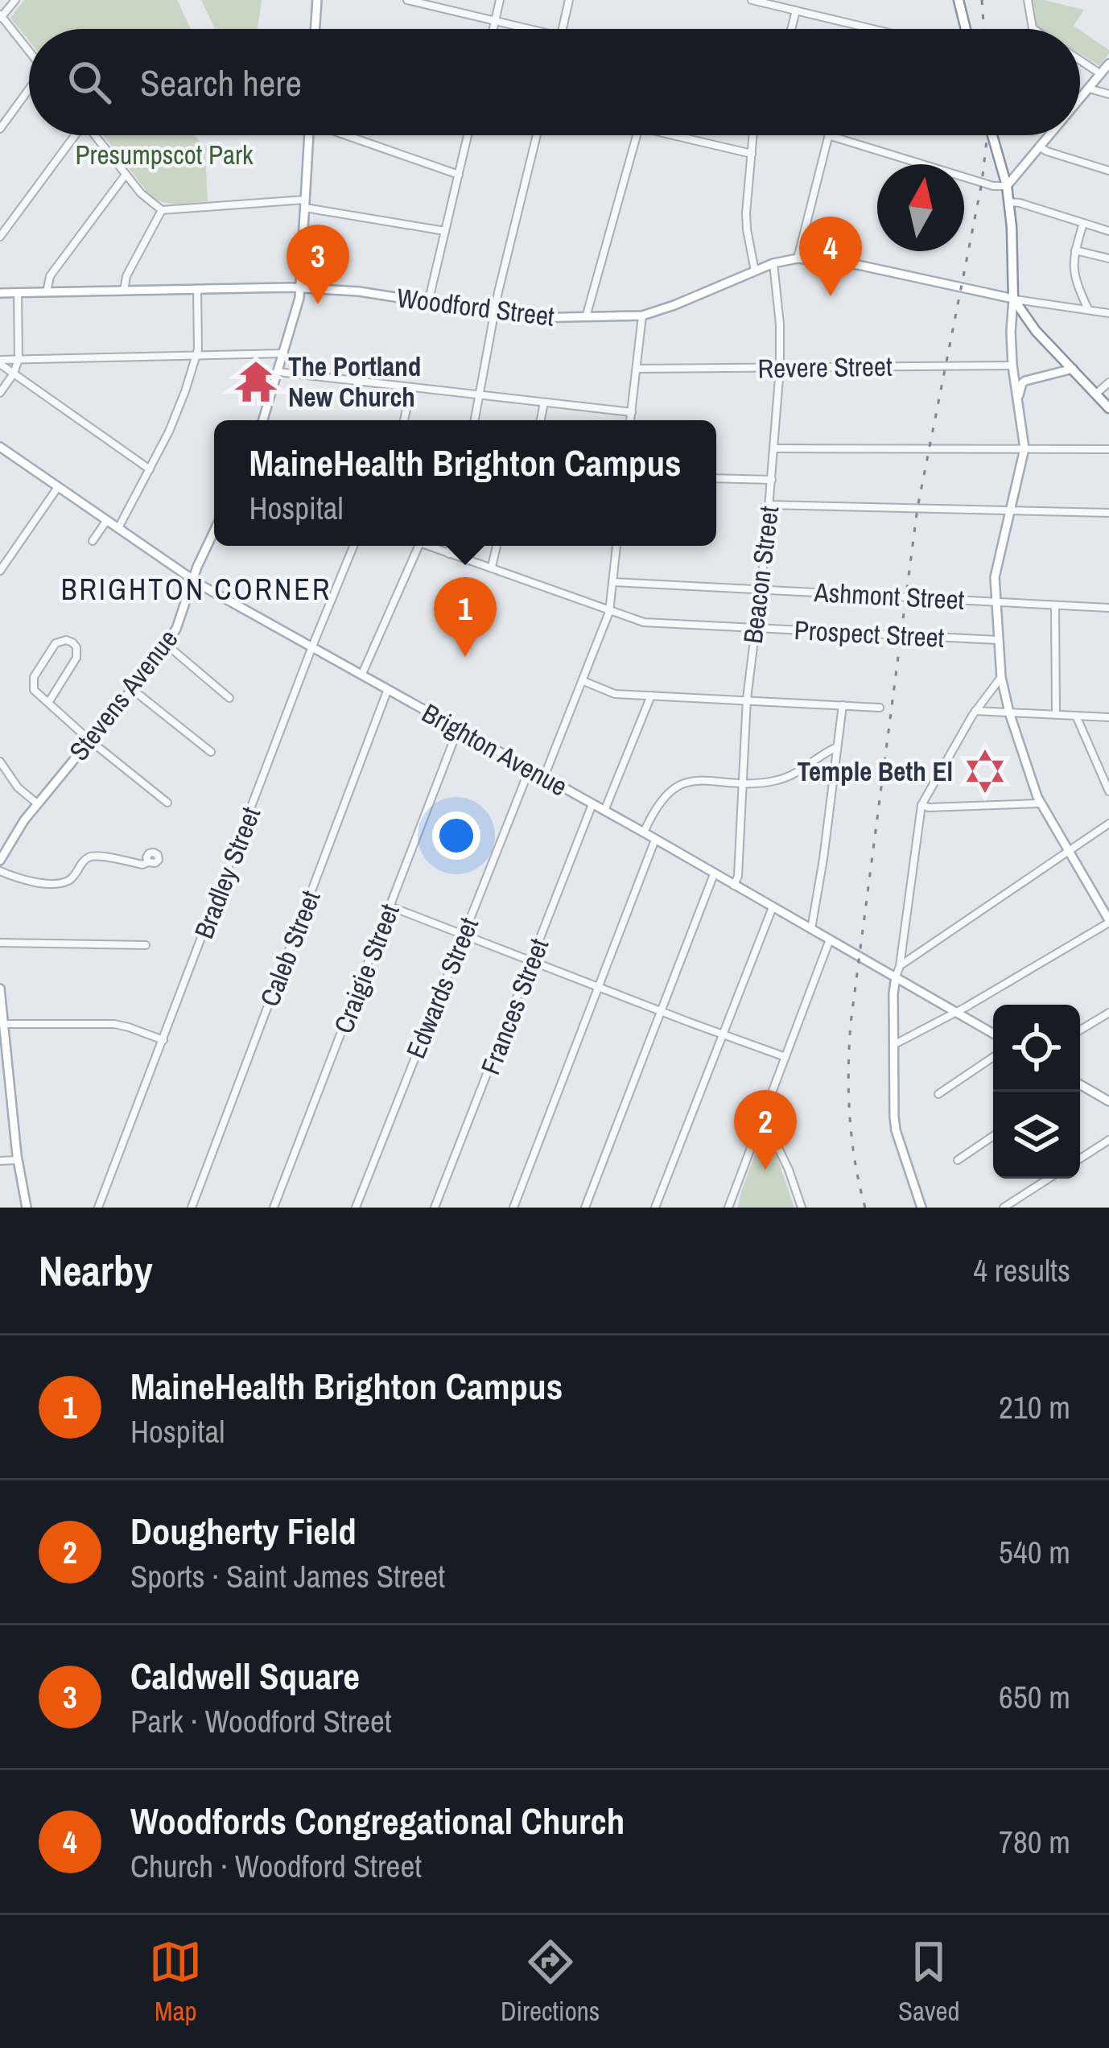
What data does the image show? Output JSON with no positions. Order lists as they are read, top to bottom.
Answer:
{
  "streets": {
    "main road": ["Woodford Street", "Stevens Avenue", "Brighton Avenue"],
    "street": [
      "Revere Street",
      "Beacon Street",
      "Ashmont Street",
      "Prospect Street",
      "Bradley Street",
      "Caleb Street",
      "Craigie Street",
      "Edwards Street",
      "Frances Street"
    ]
  },
  "crossings": [
    ["Woodford Street", "Beacon Street"],
    ["Revere Street", "Beacon Street"],
    ["Beacon Street", "Ashmont Street"],
    ["Beacon Street", "Prospect Street"],
    ["Beacon Street", "Brighton Avenue"],
    ["Stevens Avenue", "Brighton Avenue"],
    ["Brighton Avenue", "Bradley Street"],
    ["Brighton Avenue", "Caleb Street"],
    ["Brighton Avenue", "Craigie Street"],
    ["Brighton Avenue", "Edwards Street"],
    ["Brighton Avenue", "Frances Street"]
  ],
  "districts": ["BRIGHTON CORNER"],
  "parks": ["Presumpscot Park"],
  "places": {
    "temple": ["The Portland New Church"],
    "synagogue": ["Temple Beth El"]
  },
  "north": "top",
  "page": {
    "search": "Search here",
    "pins": [
      "4",
      "3",
      "1",
      "2"
    ],
    "popup": ["MaineHealth Brighton Campus", "Hospital"],
    "heading": ["Nearby", "4 results"],
    "list": [
      {
        "mark": "1",
        "name": "MaineHealth Brighton Campus",
        "note": "Hospital",
        "value": "210 m"
      },
      {
        "mark": "2",
        "name": "Dougherty Field",
        "note": "Sports · Saint James Street",
        "value": "540 m"
      },
      {
        "mark": "3",
        "name": "Caldwell Square",
        "note": "Park · Woodford Street",
        "value": "650 m"
      },
      {
        "mark": "4",
        "name": "Woodfords Congregational Church",
        "note": "Church · Woodford Street",
        "value": "780 m"
      }
    ],
    "nav": ["Map", "Directions", "Saved"]
  }
}
